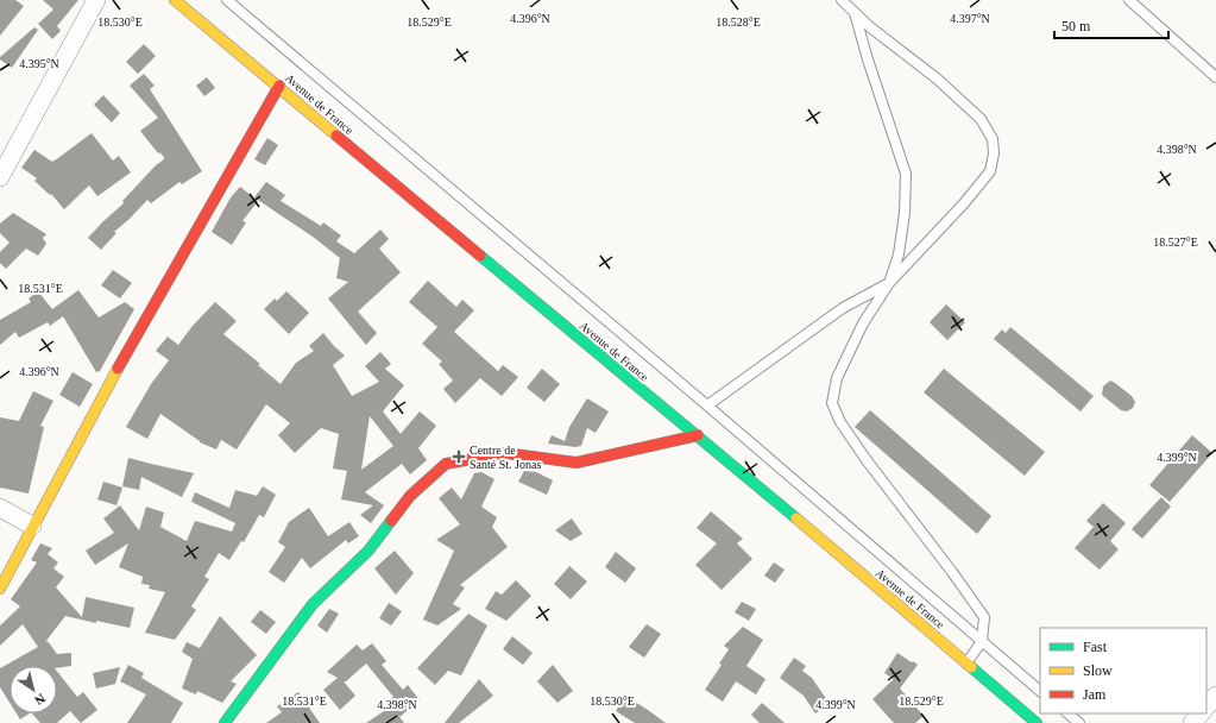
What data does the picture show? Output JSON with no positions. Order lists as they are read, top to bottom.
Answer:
{
  "streets": {
    "street": ["Avenue de France"]
  },
  "places": {
    "health": ["Centre de Santé St. Jonas"]
  },
  "legend": ["Fast", "Slow", "Jam"],
  "scale_bar": "50 m",
  "north": "bottom right",
  "coordinates": [
    "4.397°N",
    "4.396°N",
    "18.530°E",
    "18.529°E",
    "18.528°E",
    "4.395°N",
    "4.398°N",
    "18.527°E",
    "18.531°E",
    "4.399°N"
  ]
}
